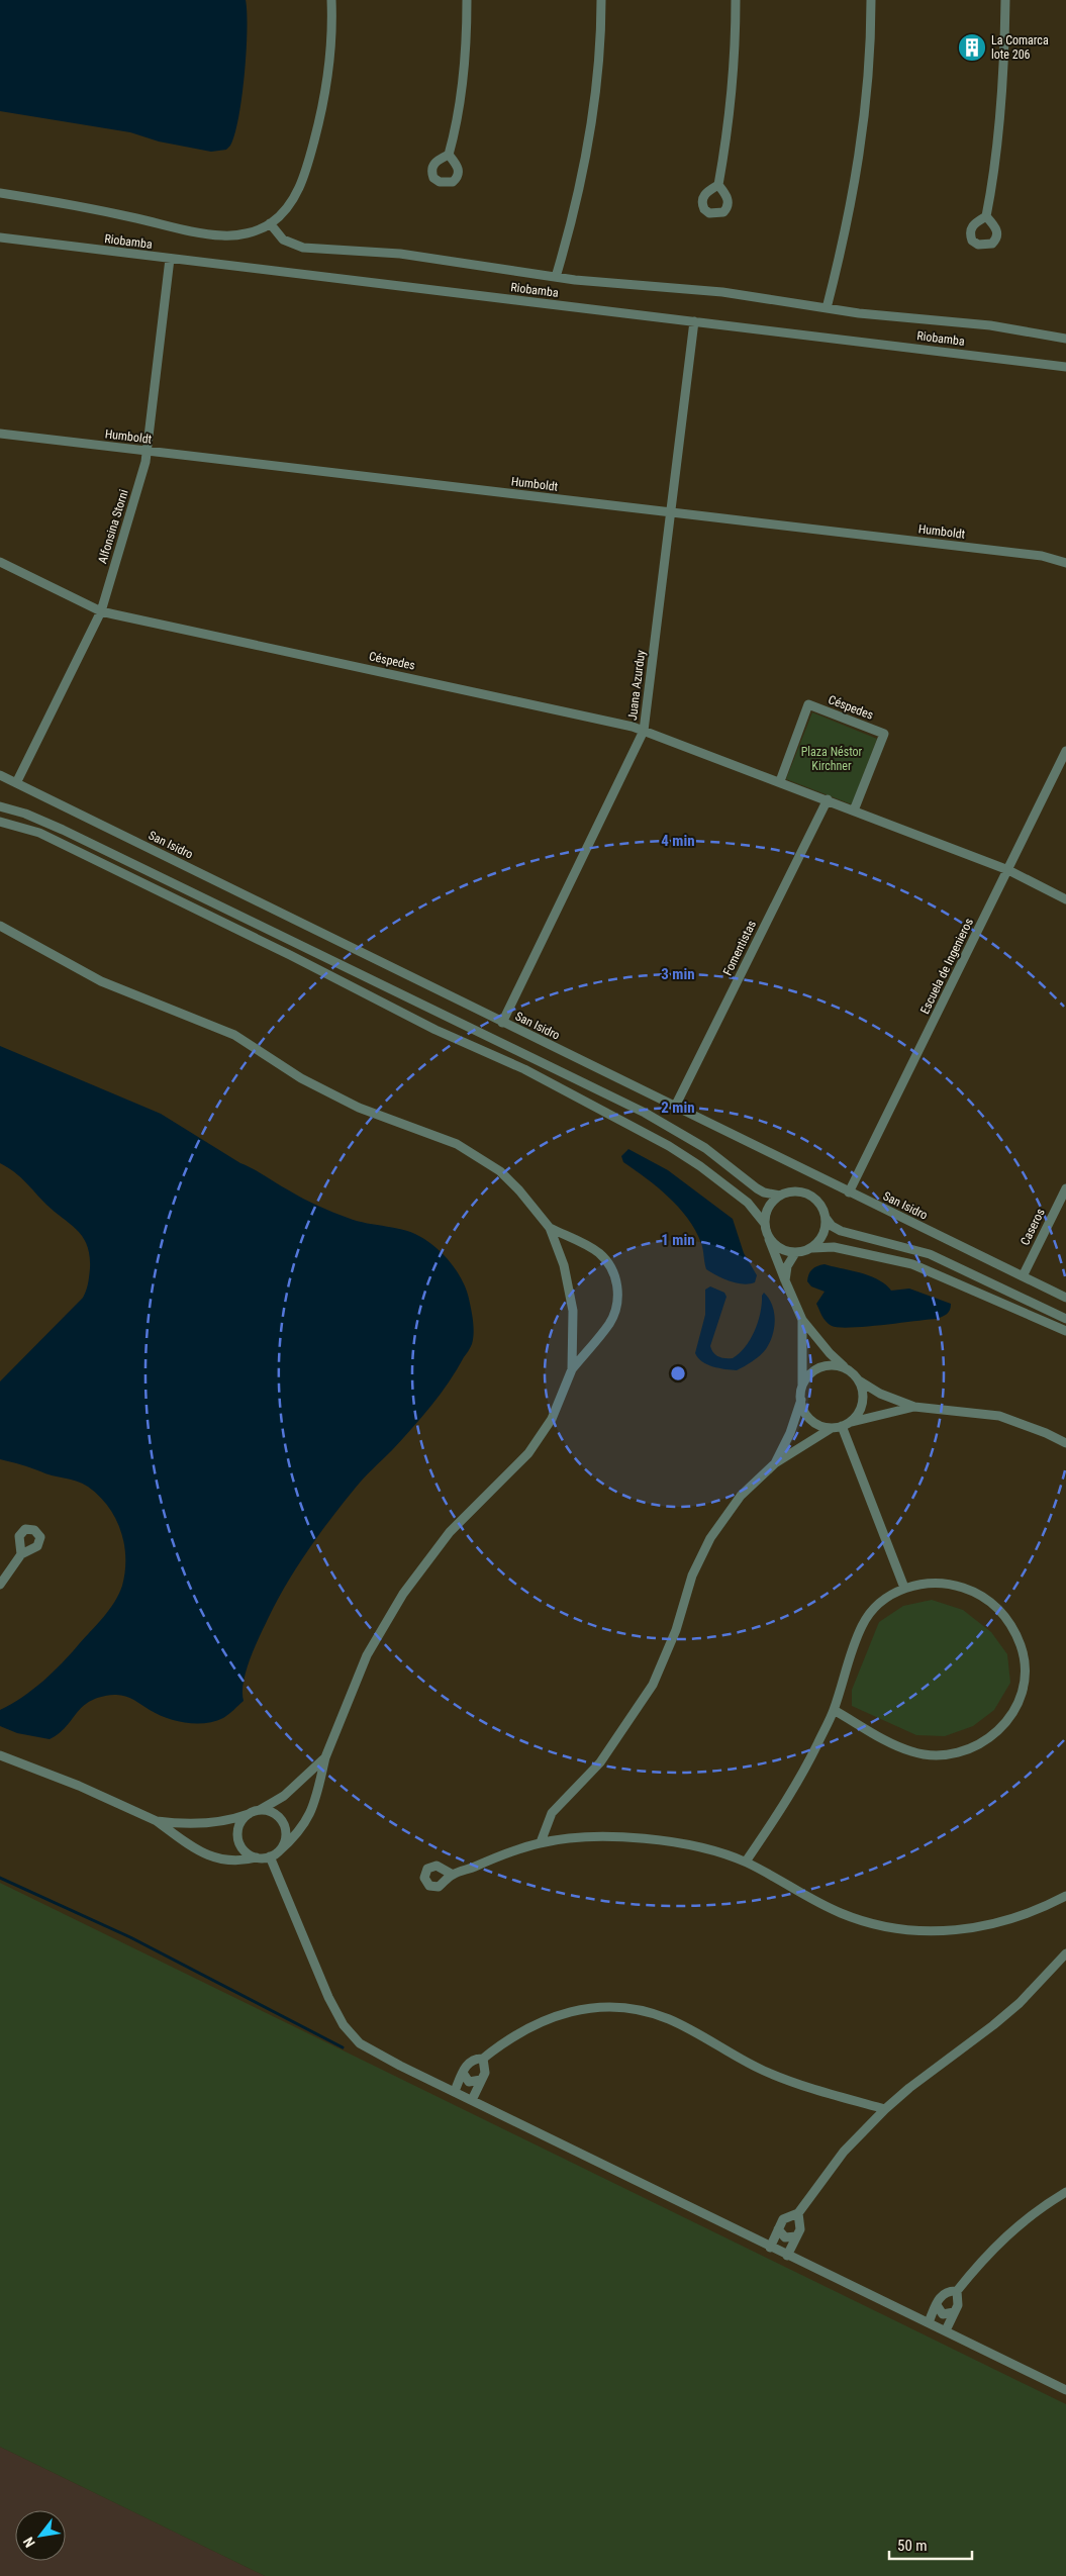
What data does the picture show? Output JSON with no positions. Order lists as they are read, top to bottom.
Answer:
{
  "streets": {
    "street": [
      "Riobamba",
      "Humboldt",
      "Alfonsina Storni",
      "Céspedes",
      "Juana Azurduy",
      "San Isidro",
      "Fomentistas",
      "Escuela de Ingenieros",
      "Caseros"
    ]
  },
  "crossings": [
    ["Riobamba", "Alfonsina Storni"],
    ["Riobamba", "Juana Azurduy"],
    ["Humboldt", "Alfonsina Storni"],
    ["Humboldt", "Juana Azurduy"],
    ["Alfonsina Storni", "Céspedes"],
    ["Alfonsina Storni", "San Isidro"],
    ["Céspedes", "Juana Azurduy"],
    ["Céspedes", "Fomentistas"],
    ["Céspedes", "Escuela de Ingenieros"],
    ["Juana Azurduy", "San Isidro"],
    ["San Isidro", "Fomentistas"],
    ["San Isidro", "Escuela de Ingenieros"],
    ["San Isidro", "Caseros"]
  ],
  "parks": ["Plaza Néstor Kirchner"],
  "places": {
    "building": ["La Comarca lote 206"]
  },
  "scale_bar": "50 m",
  "north": "bottom left",
  "rings": [
    "4 min",
    "3 min",
    "2 min",
    "1 min"
  ]
}
